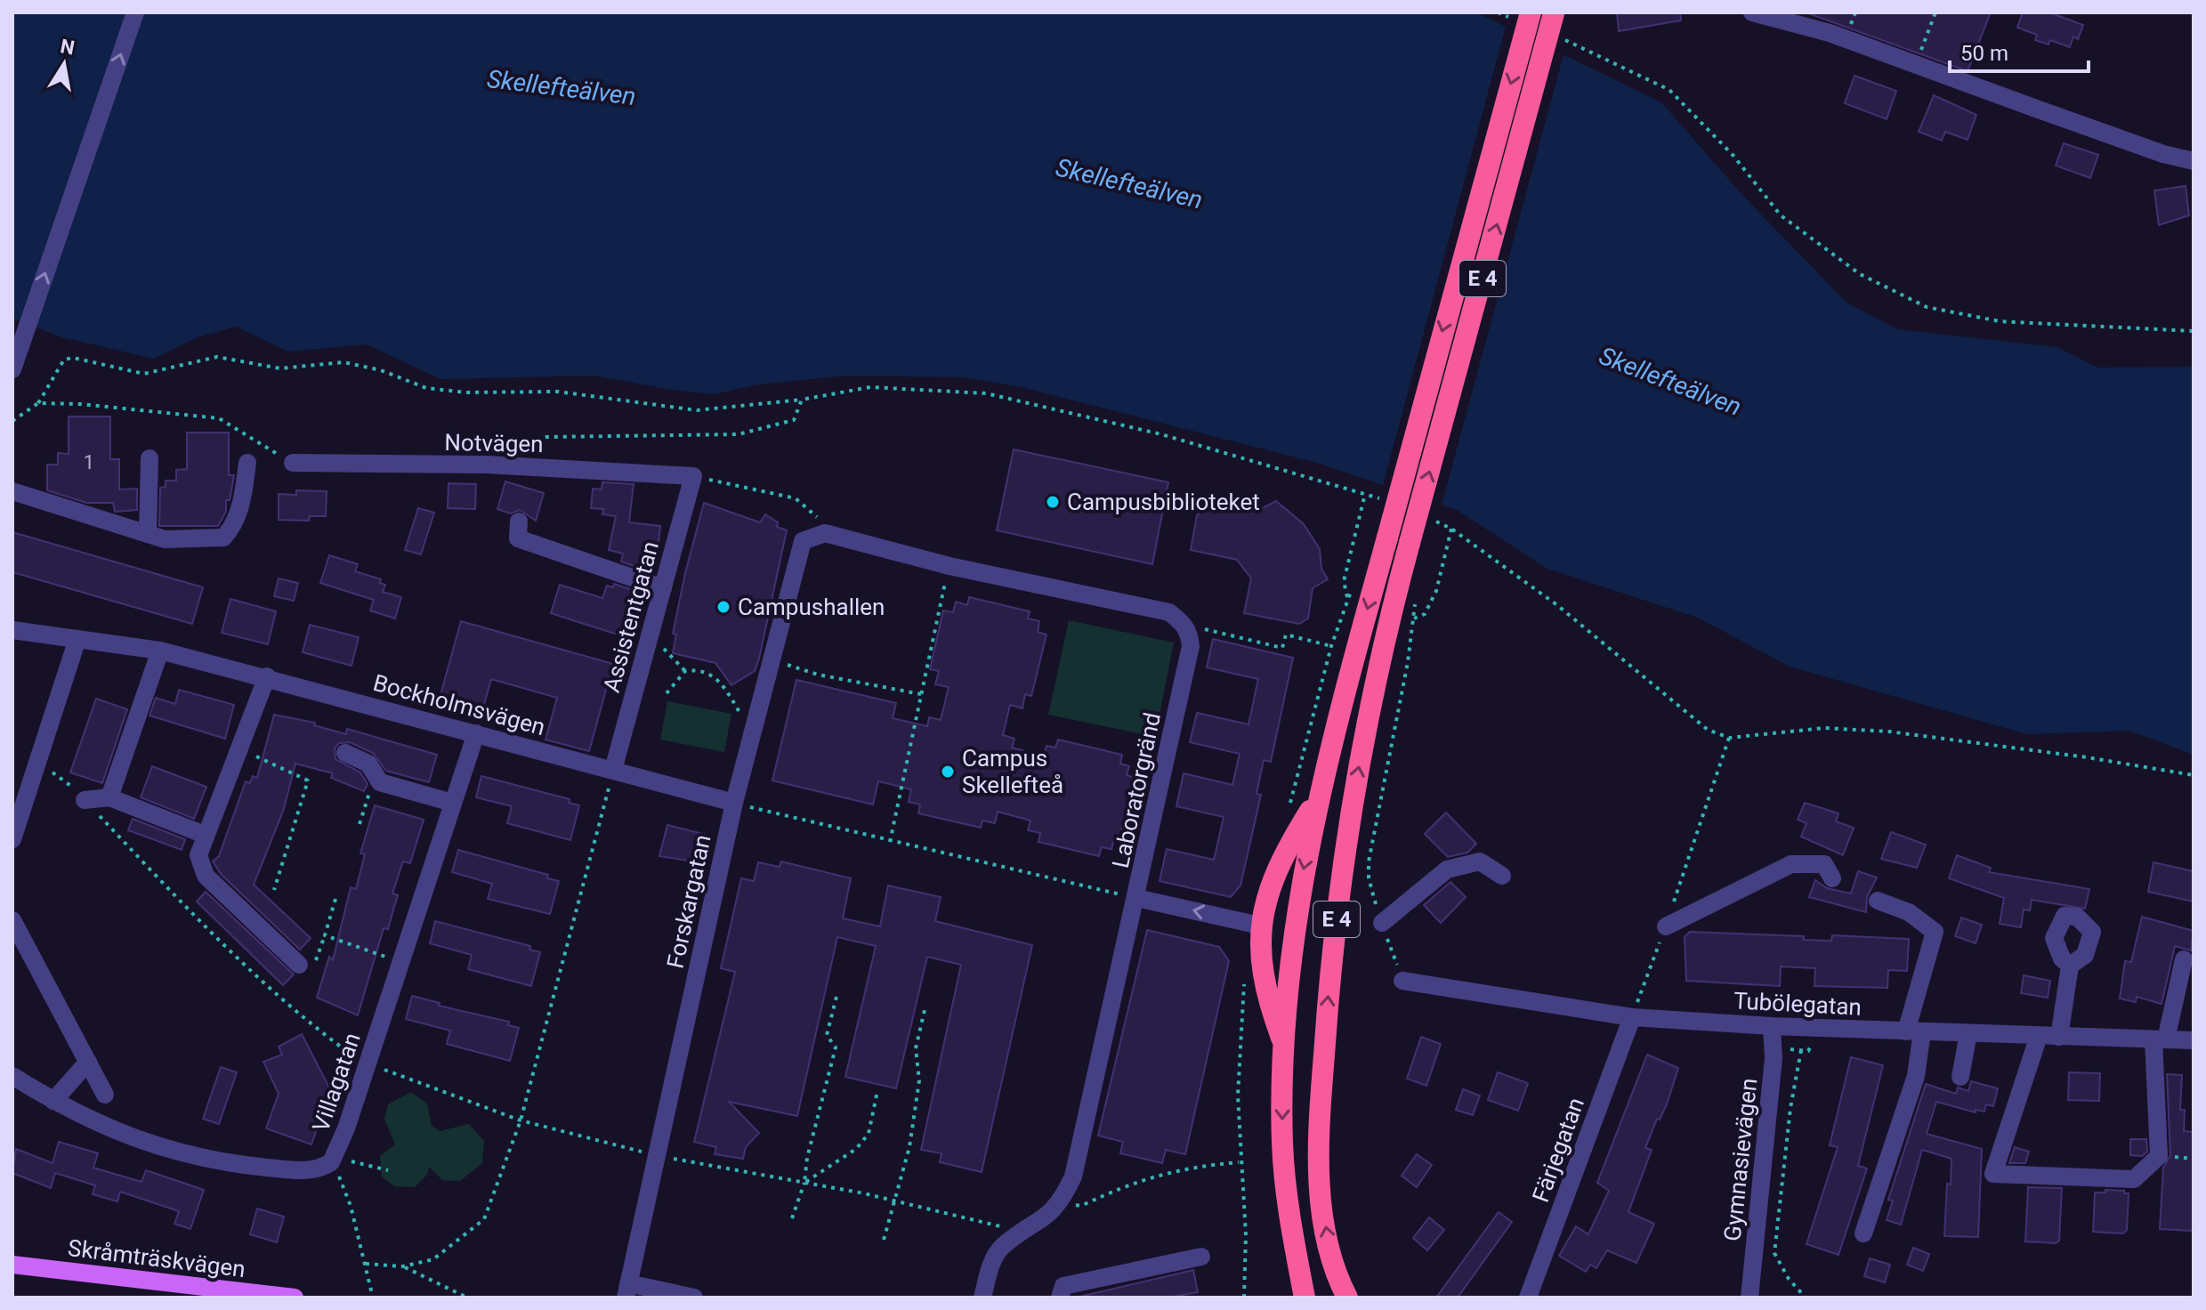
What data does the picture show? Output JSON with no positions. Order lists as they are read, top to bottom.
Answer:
{
  "streets": {
    "highway": ["E 4"],
    "main road": ["Skråmträskvägen"],
    "street": [
      "Notvägen",
      "Assistentgatan",
      "Bockholmsvägen",
      "Laboratorgränd",
      "Forskargatan",
      "Tubölegatan",
      "Villagatan",
      "Färjegatan",
      "Gymnasievägen"
    ]
  },
  "crossings": [
    ["Notvägen", "Assistentgatan"],
    ["Assistentgatan", "Bockholmsvägen"],
    ["Bockholmsvägen", "Forskargatan"],
    ["Bockholmsvägen", "Villagatan"],
    ["Tubölegatan", "Färjegatan"],
    ["Tubölegatan", "Gymnasievägen"]
  ],
  "water": ["Skellefteälven"],
  "places": ["Campusbiblioteket", "Campushallen", "Campus Skellefteå"],
  "house_numbers": ["1"],
  "scale_bar": "50 m",
  "north": "top"
}
